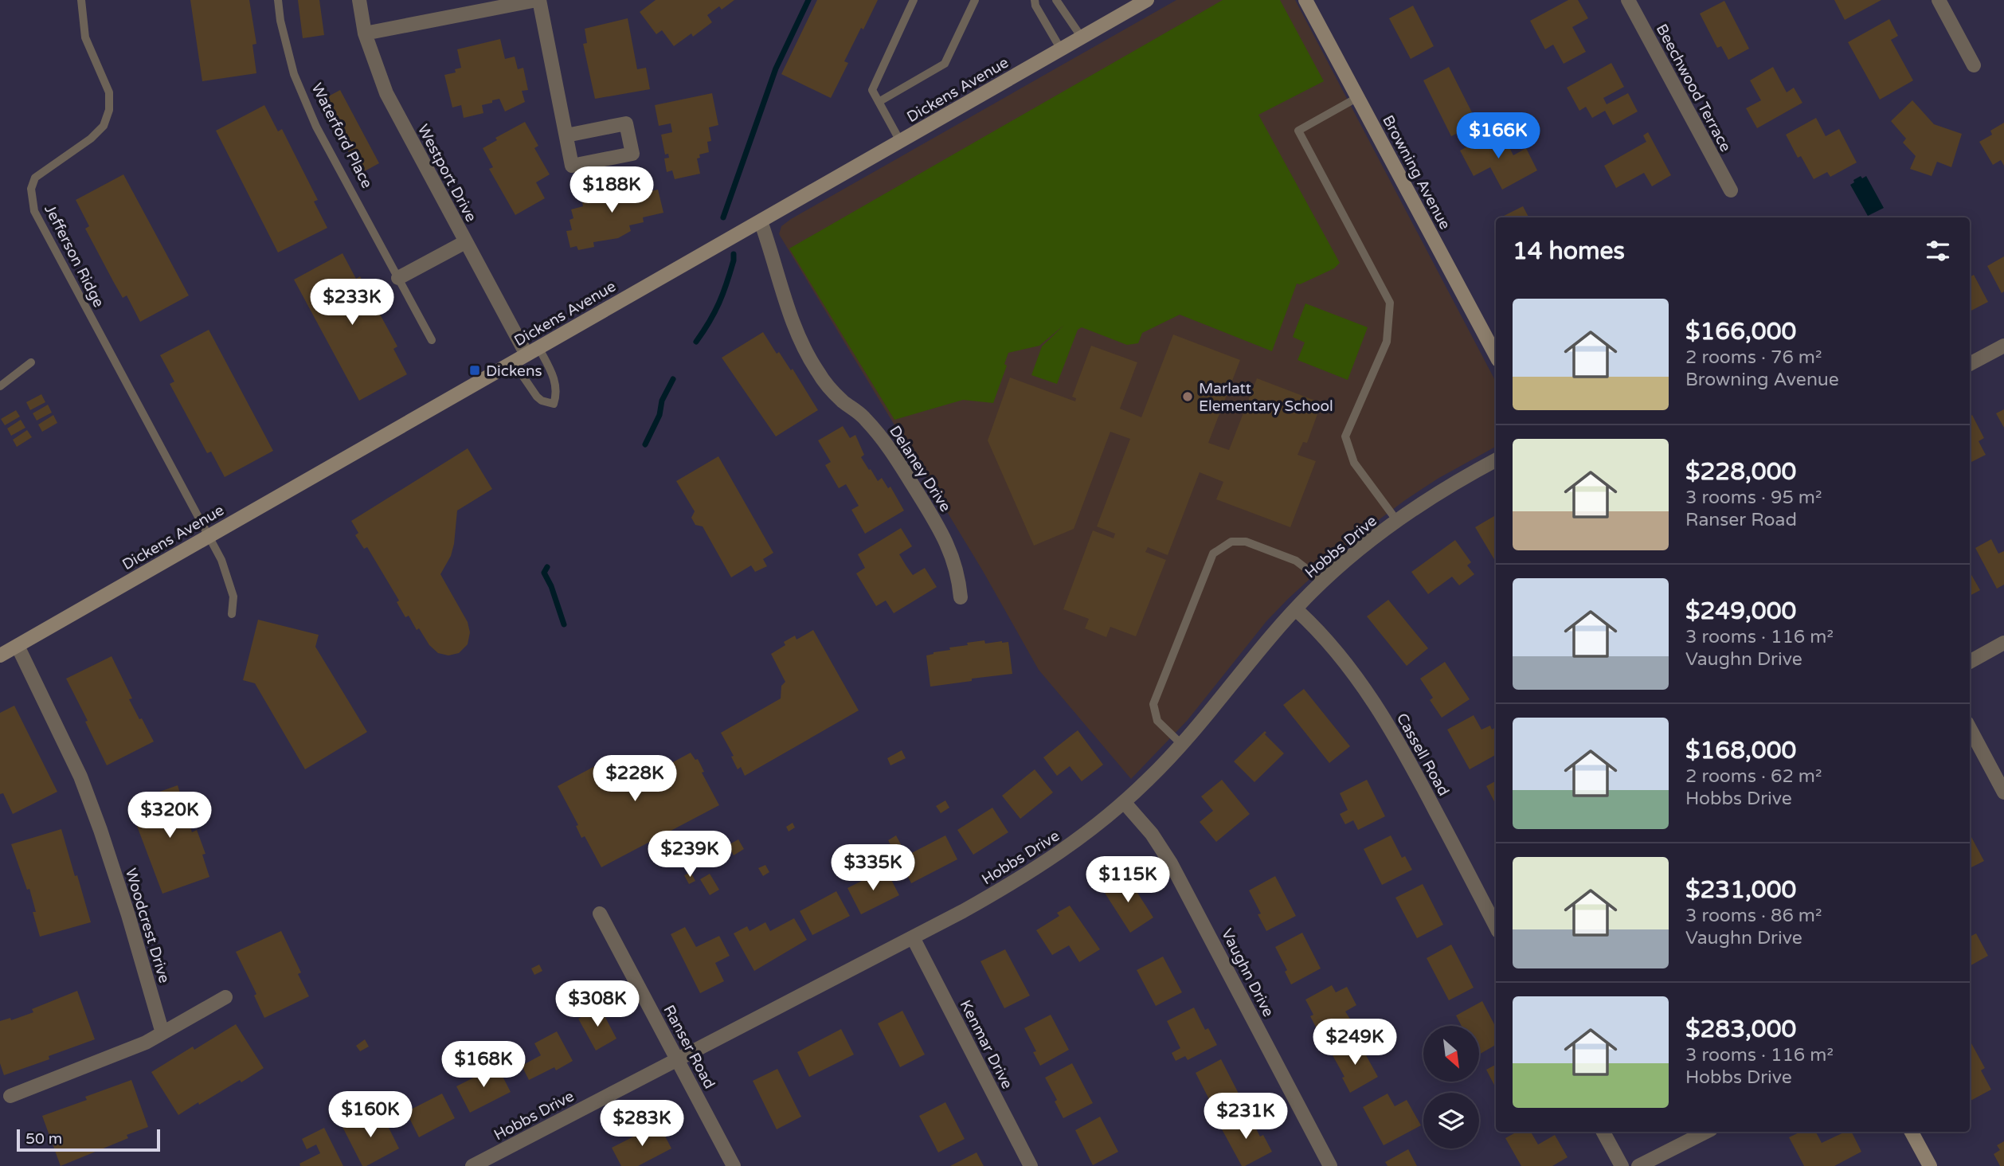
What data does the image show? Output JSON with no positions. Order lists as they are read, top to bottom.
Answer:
{
  "streets": {
    "street": [
      "Beechwood Terrace",
      "Dickens Avenue",
      "Browning Avenue",
      "Westport Drive",
      "Delaney Drive",
      "Hobbs Drive",
      "Cassell Road",
      "Woodcrest Drive",
      "Vaughn Drive",
      "Kenmar Drive",
      "Ranser Road"
    ],
    "lane": ["Waterford Place", "Jefferson Ridge"]
  },
  "crossings": [
    ["Dickens Avenue", "Westport Drive"],
    ["Dickens Avenue", "Jefferson Ridge"],
    ["Dickens Avenue", "Delaney Drive"],
    ["Dickens Avenue", "Woodcrest Drive"],
    ["Hobbs Drive", "Cassell Road"],
    ["Hobbs Drive", "Vaughn Drive"],
    ["Hobbs Drive", "Kenmar Drive"],
    ["Hobbs Drive", "Ranser Road"]
  ],
  "places": {
    "transit": ["Dickens"],
    "other": ["Marlatt Elementary School"]
  },
  "scale_bar": "50 m",
  "north": "bottom right",
  "page": {
    "price": [
      "$166K",
      "$188K",
      "$233K",
      "$228K",
      "$320K",
      "$239K",
      "$335K",
      "$115K",
      "$308K",
      "$249K",
      "$168K",
      "$160K",
      "$231K",
      "$283K"
    ],
    "heading": "14 homes",
    "list": [
      {
        "name": "$166,000",
        "note": "2 rooms · 76 m² · Browning Avenue"
      },
      {
        "name": "$228,000",
        "note": "3 rooms · 95 m² · Ranser Road"
      },
      {
        "name": "$249,000",
        "note": "3 rooms · 116 m² · Vaughn Drive"
      },
      {
        "name": "$168,000",
        "note": "2 rooms · 62 m² · Hobbs Drive"
      },
      {
        "name": "$231,000",
        "note": "3 rooms · 86 m² · Vaughn Drive"
      },
      {
        "name": "$283,000",
        "note": "3 rooms · 116 m² · Hobbs Drive"
      }
    ],
    "scale": "50 m"
  }
}
